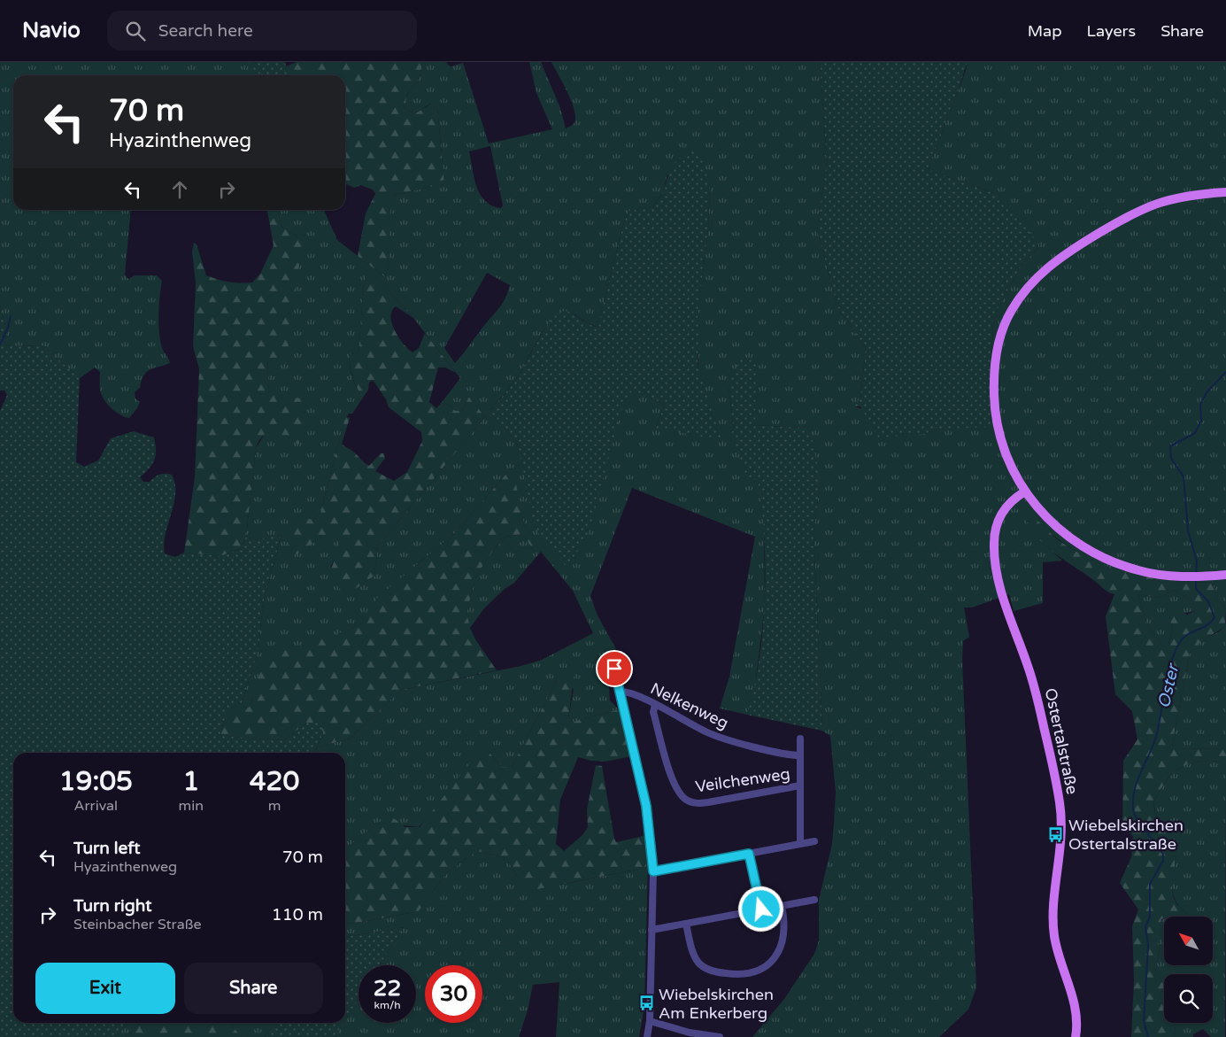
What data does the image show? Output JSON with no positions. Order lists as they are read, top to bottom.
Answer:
{
  "streets": {
    "main road": ["Ostertalstraße"],
    "street": ["Nelkenweg", "Veilchenweg"]
  },
  "crossings": [
    ["Nelkenweg", "Veilchenweg"]
  ],
  "water": ["Oster"],
  "places": {
    "bus stop": ["Wiebelskirchen Ostertalstraße", "Wiebelskirchen Am Enkerberg"]
  },
  "north": "top left",
  "page": {
    "header": "Navio",
    "search": "Search here",
    "nav": ["Map", "Layers", "Share"],
    "turn": ["70 m", "Hyazinthenweg"],
    "eta": [
      "19:05",
      "Arrival",
      "1",
      "min",
      "420",
      "m"
    ],
    "list": [
      {
        "name": "Turn left",
        "note": "Hyazinthenweg",
        "value": "70 m"
      },
      {
        "name": "Turn right",
        "note": "Steinbacher Straße",
        "value": "110 m"
      }
    ],
    "buttons": ["Exit", "Share"],
    "speed": "22 km/h",
    "limit": "30"
  }
}
